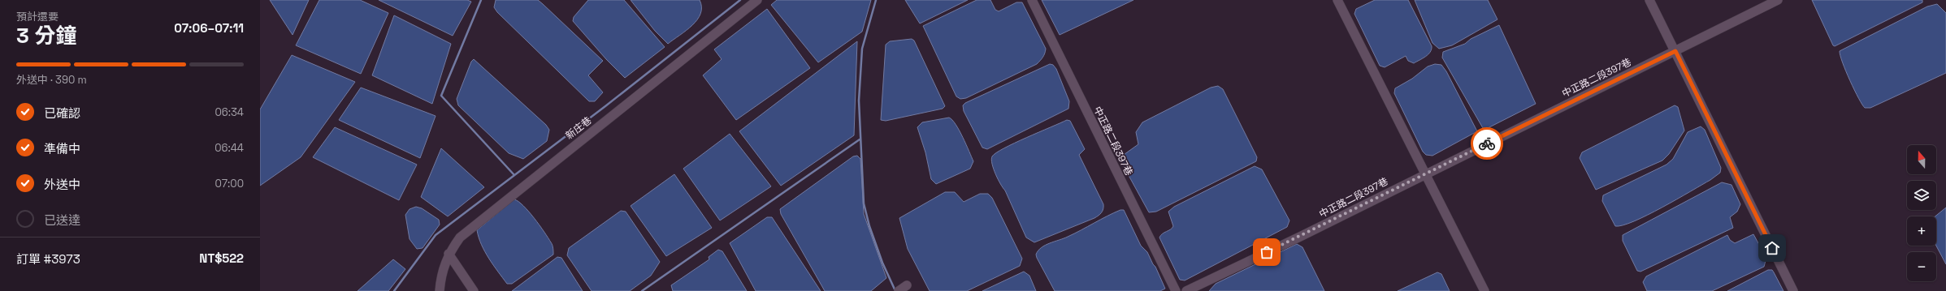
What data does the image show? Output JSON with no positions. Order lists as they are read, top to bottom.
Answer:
{
  "streets": {
    "street": ["中正路二段397巷", "新庄巷"]
  },
  "north": "top",
  "page": {
    "heading": ["3 分鐘", "預計還要", "07:06–07:11"],
    "panel": ["訂單 #3973", "NT$522"],
    "bar": "外送中 · 390 m",
    "list": [
      ["已確認", "06:34"],
      ["準備中", "06:44"],
      ["外送中", "07:00"],
      "已送達"
    ],
    "map_buttons": ["+", "−"]
  }
}
